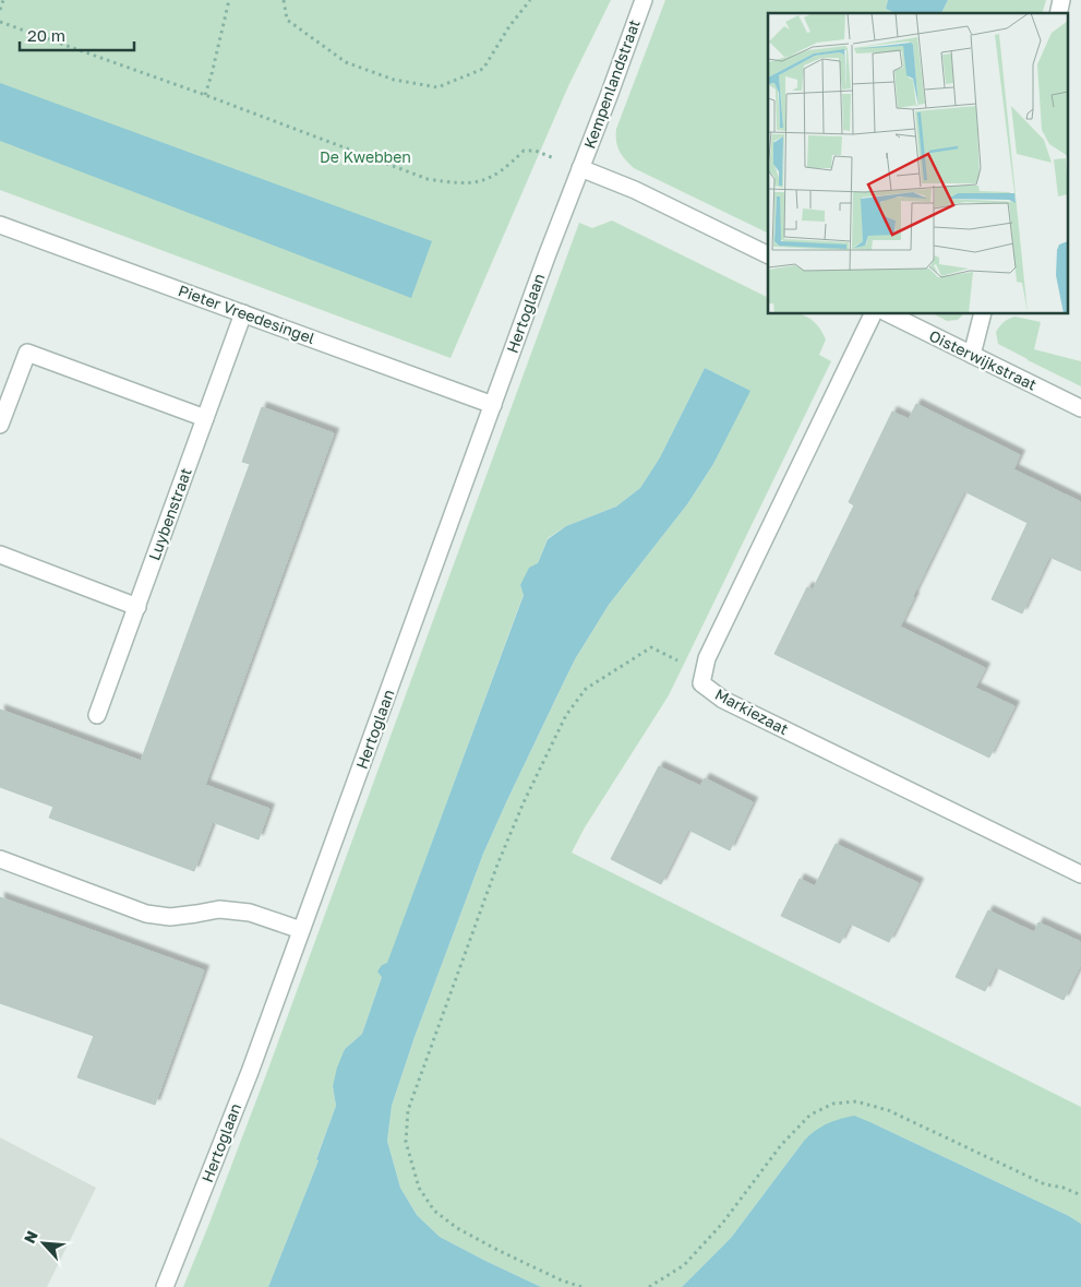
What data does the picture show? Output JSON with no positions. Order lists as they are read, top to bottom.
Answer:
{
  "streets": {
    "street": [
      "Kempenlandstraat",
      "Hertoglaan",
      "Pieter Vreedesingel",
      "Oisterwijkstraat",
      "Luybenstraat",
      "Markiezaat"
    ]
  },
  "crossings": [
    ["Kempenlandstraat", "Hertoglaan"],
    ["Hertoglaan", "Pieter Vreedesingel"],
    ["Pieter Vreedesingel", "Luybenstraat"]
  ],
  "parks": ["De Kwebben"],
  "scale_bar": "20 m",
  "north": "top left"
}
